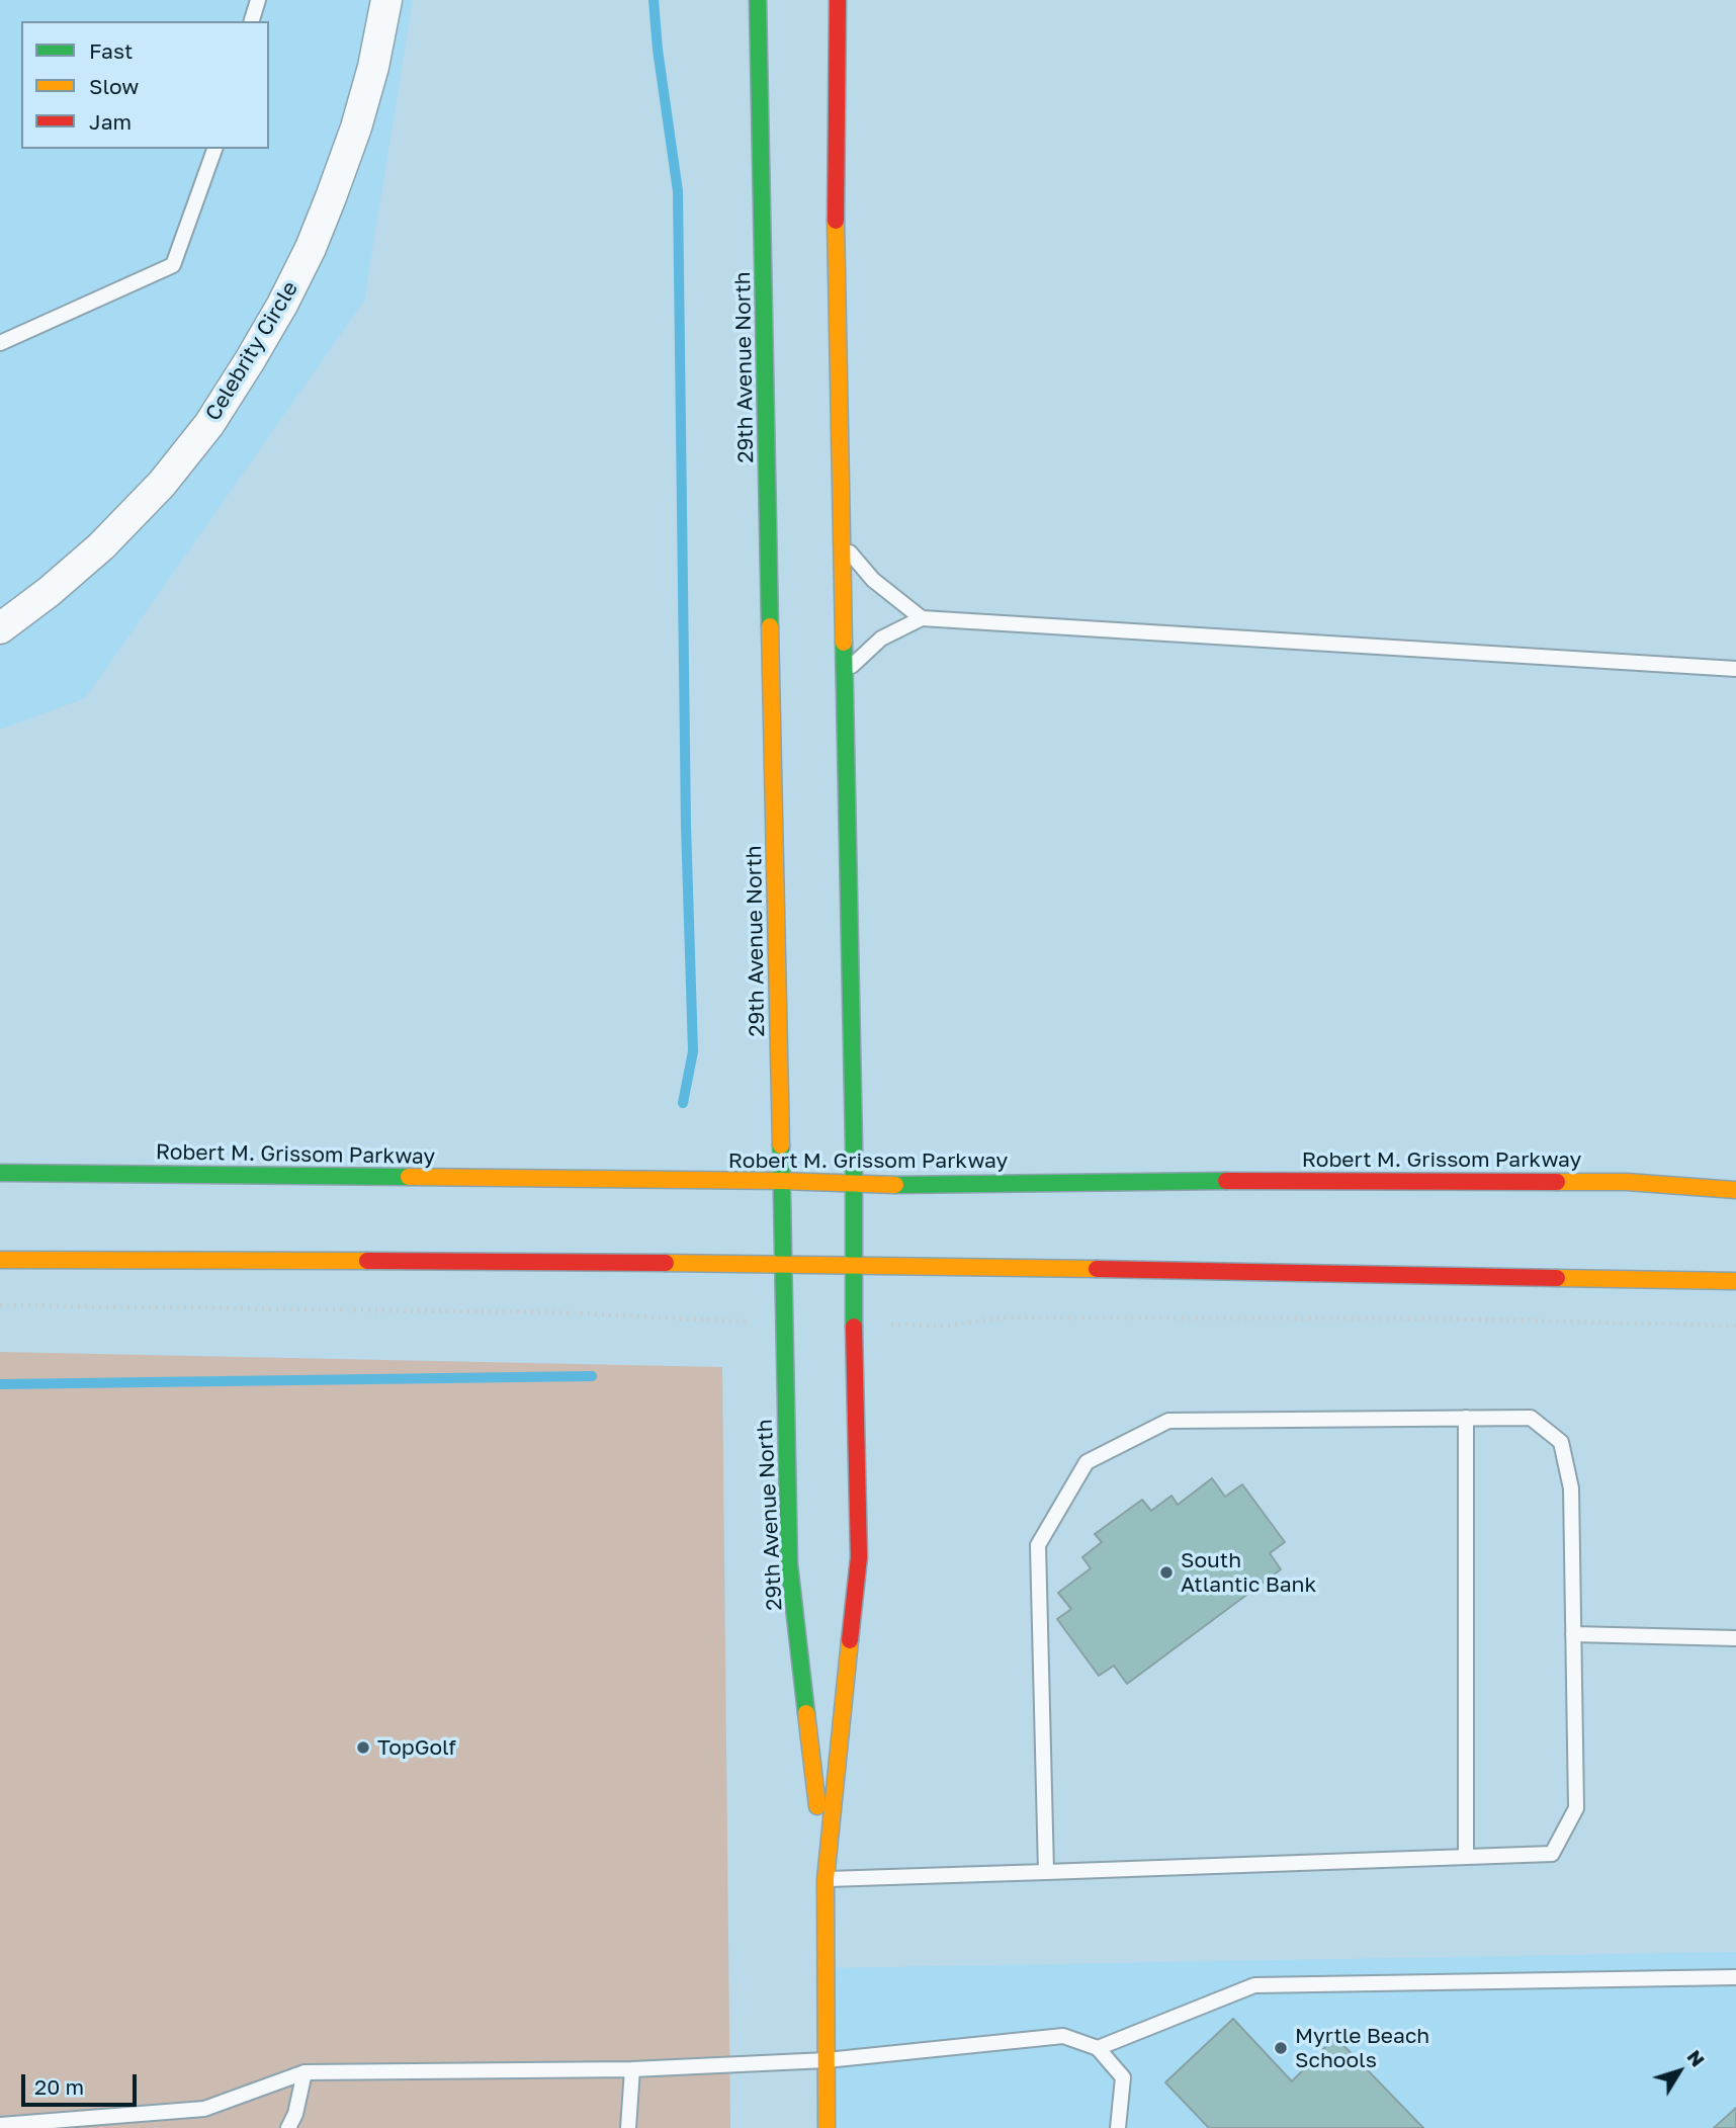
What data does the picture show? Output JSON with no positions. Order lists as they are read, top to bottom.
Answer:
{
  "streets": {
    "main road": ["29th Avenue North", "Robert M. Grissom Parkway"],
    "street": ["Celebrity Circle"]
  },
  "crossings": [
    ["29th Avenue North", "Robert M. Grissom Parkway"]
  ],
  "places": ["South Atlantic Bank", "TopGolf", "Myrtle Beach Schools"],
  "legend": ["Fast", "Slow", "Jam"],
  "scale_bar": "20 m",
  "north": "top right"
}
